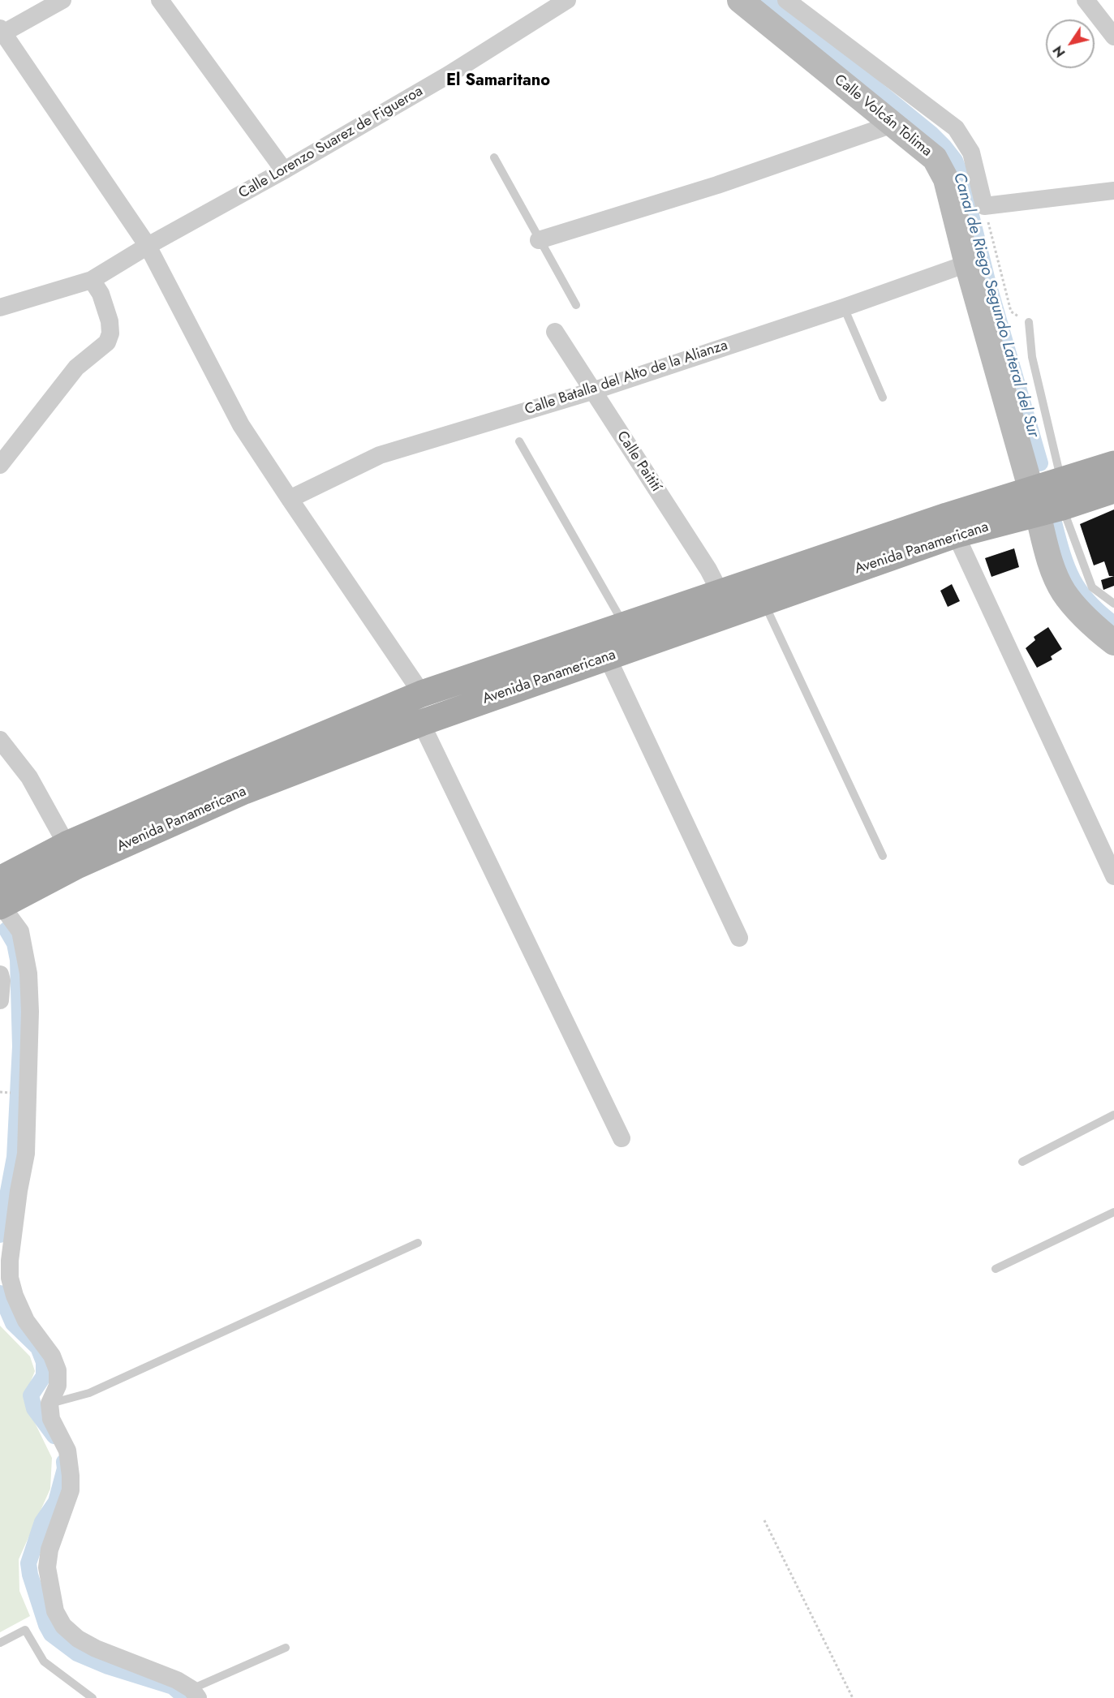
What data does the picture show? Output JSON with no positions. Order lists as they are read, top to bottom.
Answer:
{
  "streets": {
    "main road": ["Avenida Panamericana"],
    "street": [
      "Calle Volcán Tolima",
      "Calle Lorenzo Suarez de Figueroa",
      "Calle Batalla del Alto de la Alianza",
      "Calle Paitití"
    ]
  },
  "crossings": [
    ["Calle Volcán Tolima", "Calle Batalla del Alto de la Alianza"],
    ["Calle Volcán Tolima", "Avenida Panamericana"],
    ["Calle Batalla del Alto de la Alianza", "Calle Paitití"],
    ["Calle Paitití", "Avenida Panamericana"]
  ],
  "districts": ["El Samaritano"],
  "water": ["Canal de Riego Segundo Lateral del Sur"],
  "north": "bottom left"
}
